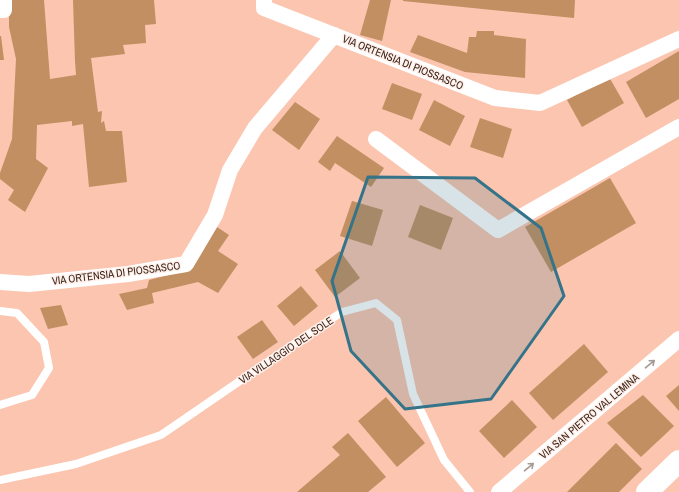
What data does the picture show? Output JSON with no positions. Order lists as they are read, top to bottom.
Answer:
{
  "streets": {
    "street": ["VIA ORTENSIA DI PIOSSASCO", "VIA SAN PIETRO VAL LEMINA"],
    "lane": ["VIA VILLAGGIO DEL SOLE"]
  },
  "one_way": ["VIA SAN PIETRO VAL LEMINA"]
}
